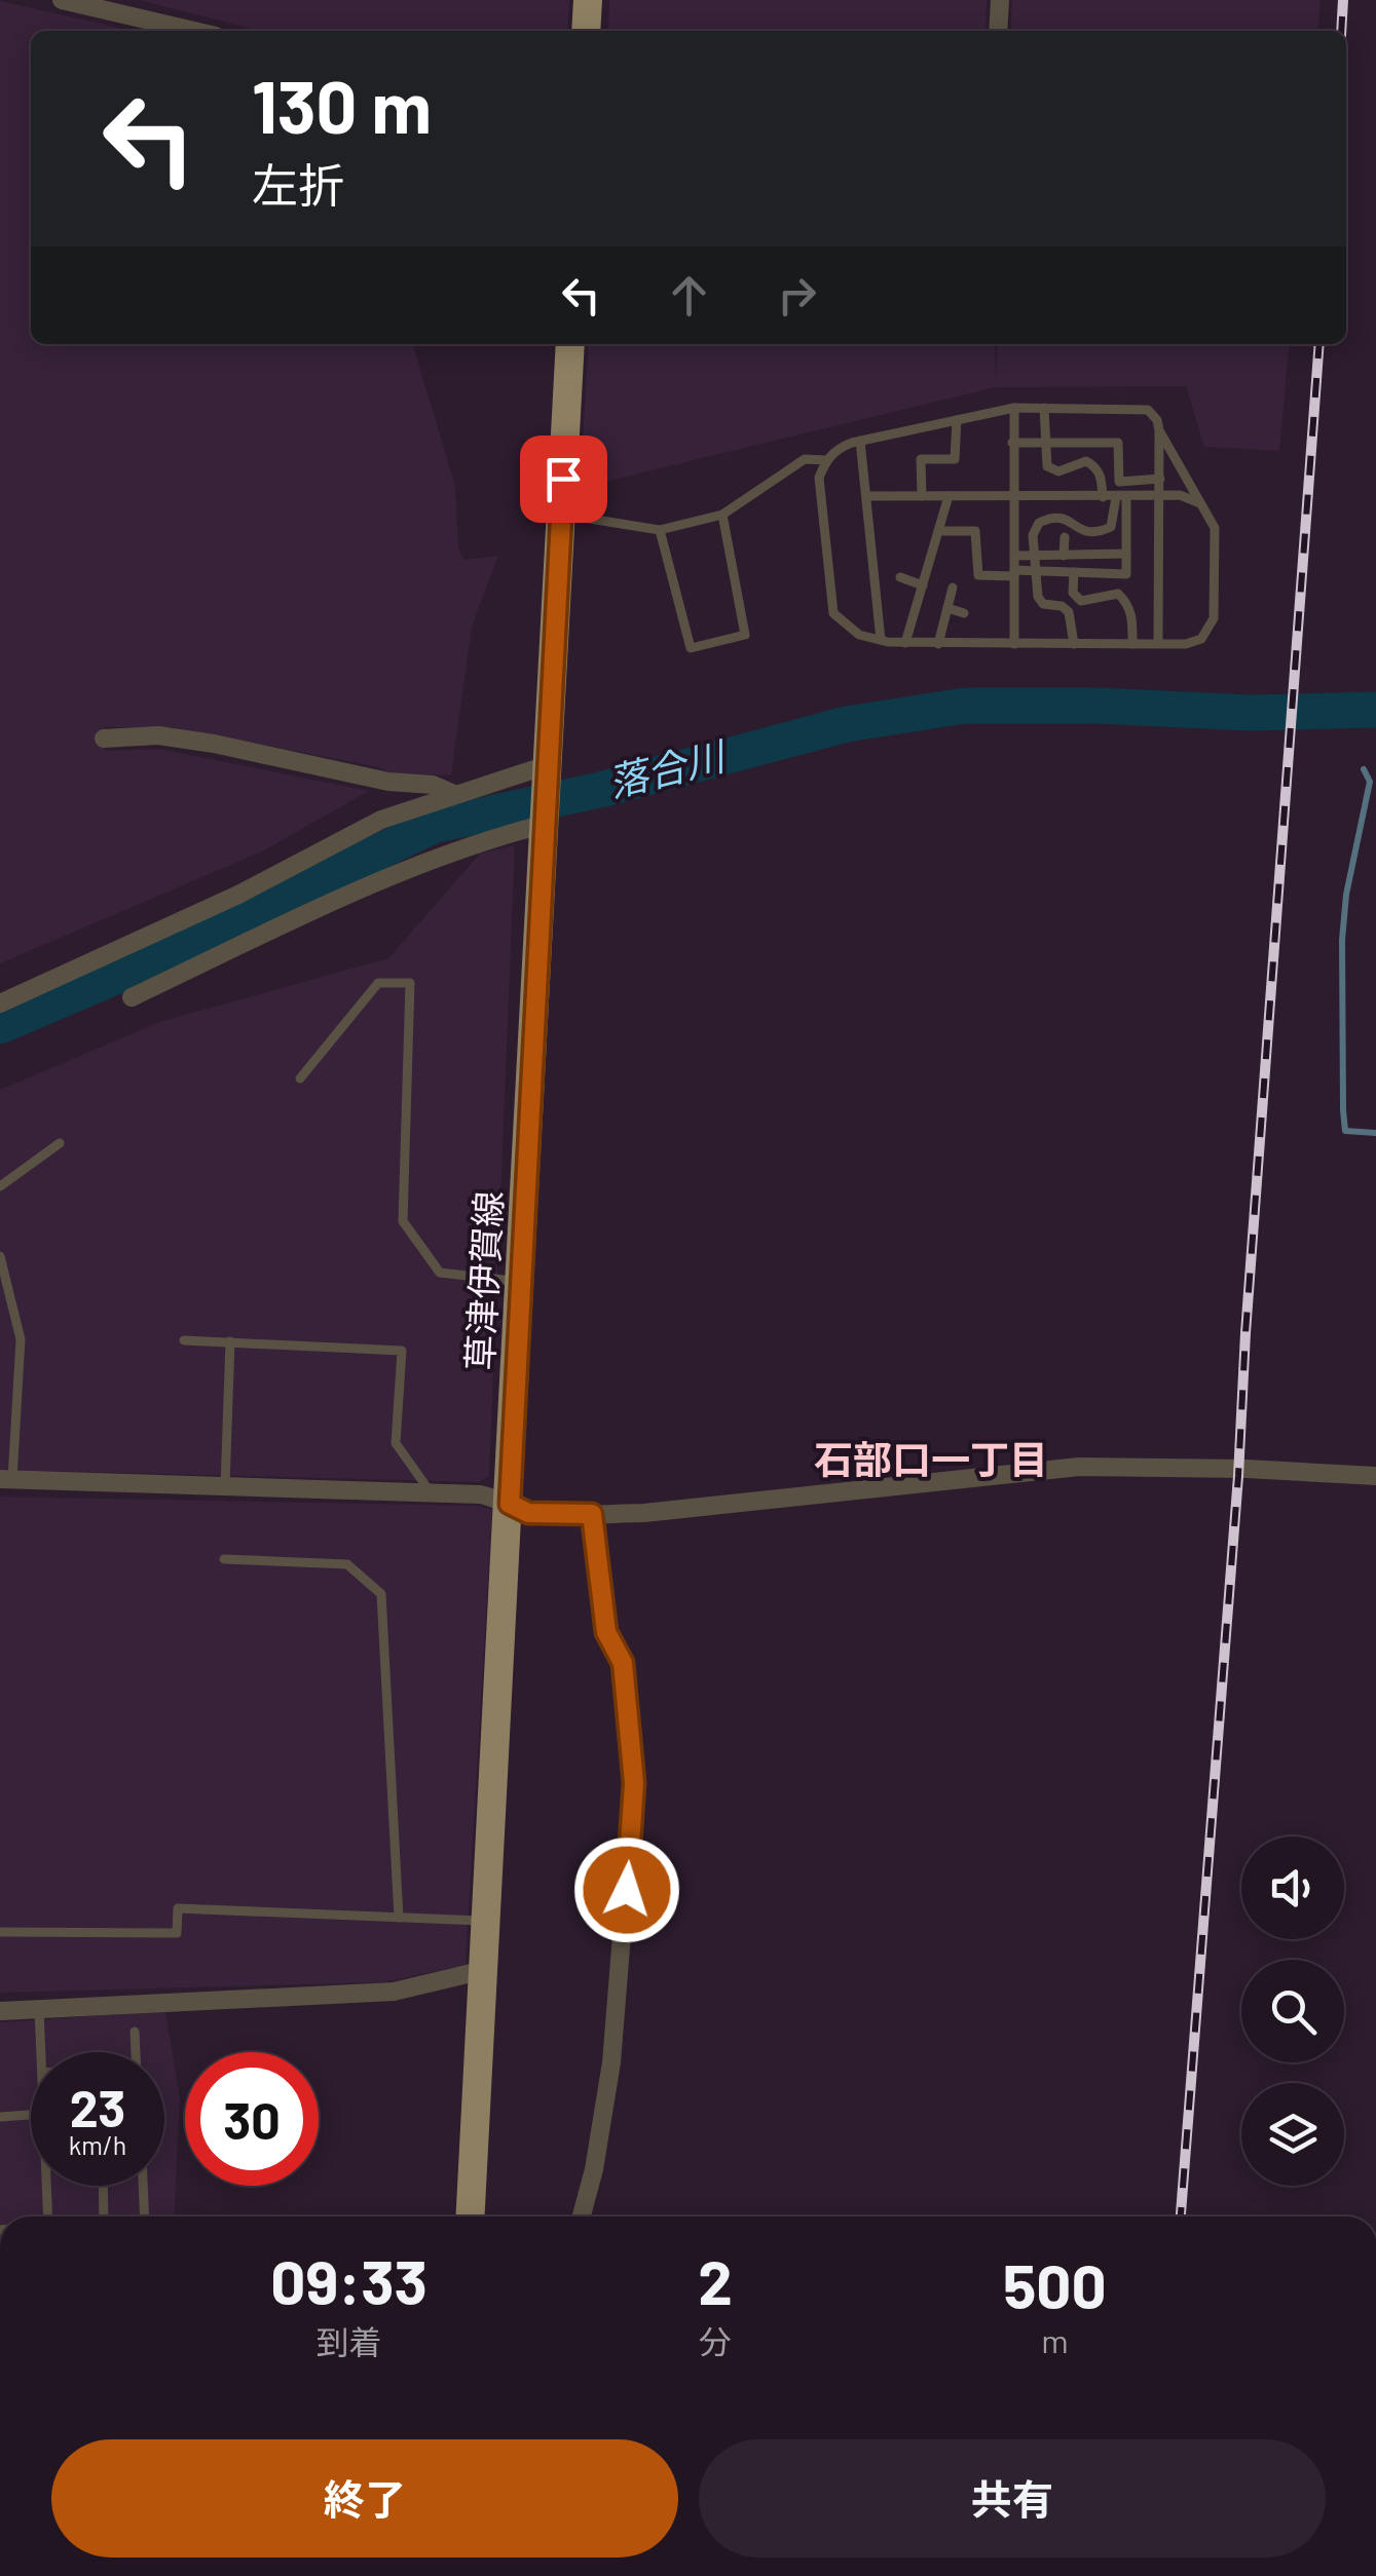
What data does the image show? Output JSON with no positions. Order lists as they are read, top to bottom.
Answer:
{
  "streets": {
    "main road": ["草津伊賀線"]
  },
  "districts": ["石部口一丁目"],
  "water": ["落合川"],
  "page": {
    "turn": ["130 m", "左折"],
    "speed": "23 km/h",
    "limit": "30",
    "eta": [
      "09:33",
      "到着",
      "2",
      "分",
      "500",
      "m"
    ],
    "buttons": ["終了", "共有"]
  }
}
